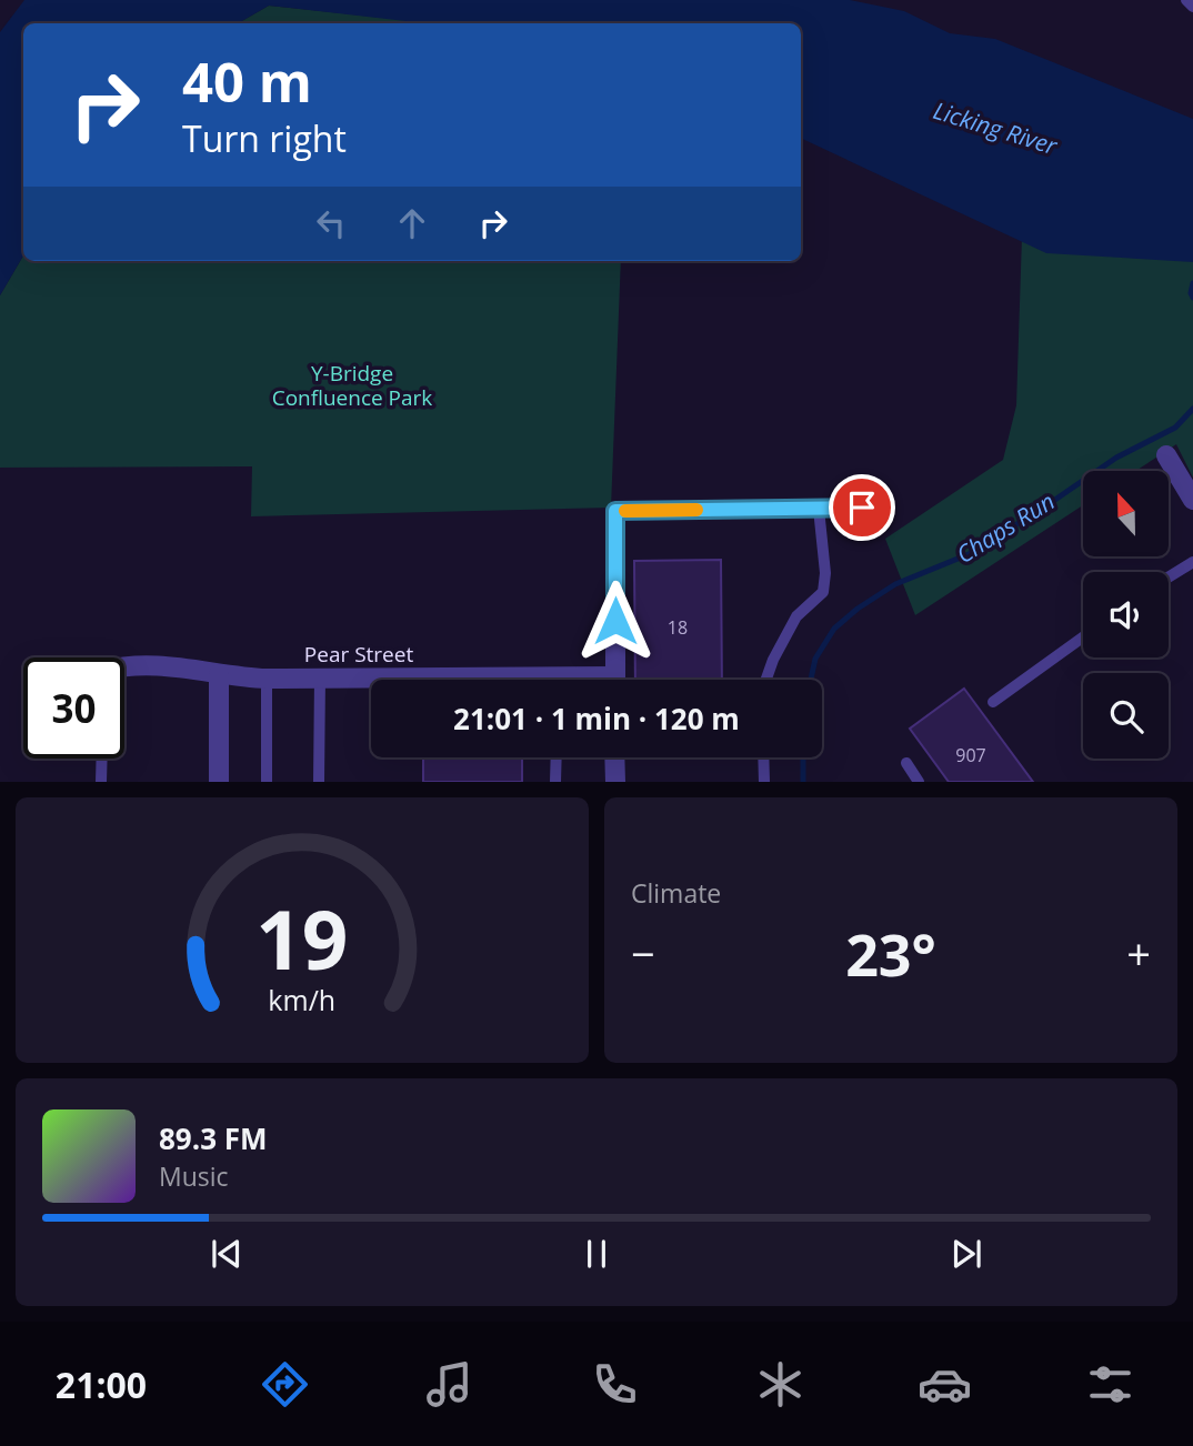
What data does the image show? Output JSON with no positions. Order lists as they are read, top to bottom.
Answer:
{
  "streets": {
    "street": ["Pear Street"]
  },
  "water": ["Licking River", "Chaps Run"],
  "parks": ["Y-Bridge Confluence Park"],
  "house_numbers": ["18", "907"],
  "north": "top",
  "page": {
    "turn": ["40 m", "Turn right"],
    "limit": "30",
    "trip": "21:01 · 1 min · 120 m",
    "tile": "Climate",
    "heat": ["−", "23°", "+"],
    "song": ["89.3 FM", "Music"],
    "tabs": "21:00",
    "gauge": ["19", "km/h"]
  }
}
